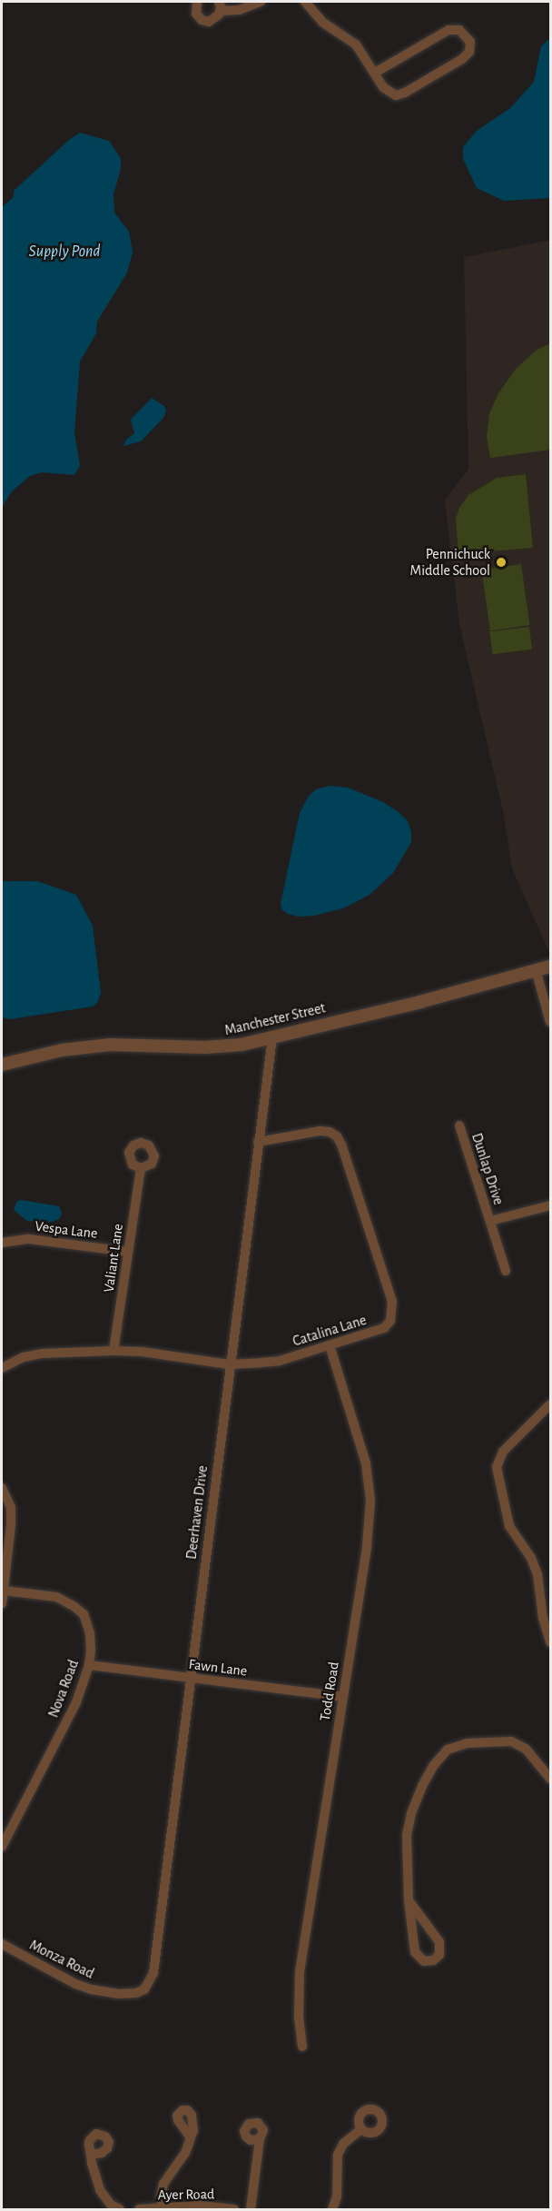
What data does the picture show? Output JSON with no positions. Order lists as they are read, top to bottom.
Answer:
{
  "streets": {
    "street": [
      "Manchester Street",
      "Dunlap Drive",
      "Vespa Lane",
      "Valiant Lane",
      "Catalina Lane",
      "Deerhaven Drive",
      "Fawn Lane",
      "Nova Road",
      "Todd Road",
      "Monza Road",
      "Ayer Road"
    ]
  },
  "crossings": [
    ["Manchester Street", "Deerhaven Drive"],
    ["Vespa Lane", "Valiant Lane"],
    ["Valiant Lane", "Catalina Lane"],
    ["Catalina Lane", "Deerhaven Drive"],
    ["Catalina Lane", "Todd Road"],
    ["Deerhaven Drive", "Fawn Lane"],
    ["Deerhaven Drive", "Monza Road"],
    ["Fawn Lane", "Nova Road"],
    ["Fawn Lane", "Todd Road"]
  ],
  "water": ["Supply Pond"],
  "places": ["Pennichuck Middle School"]
}
